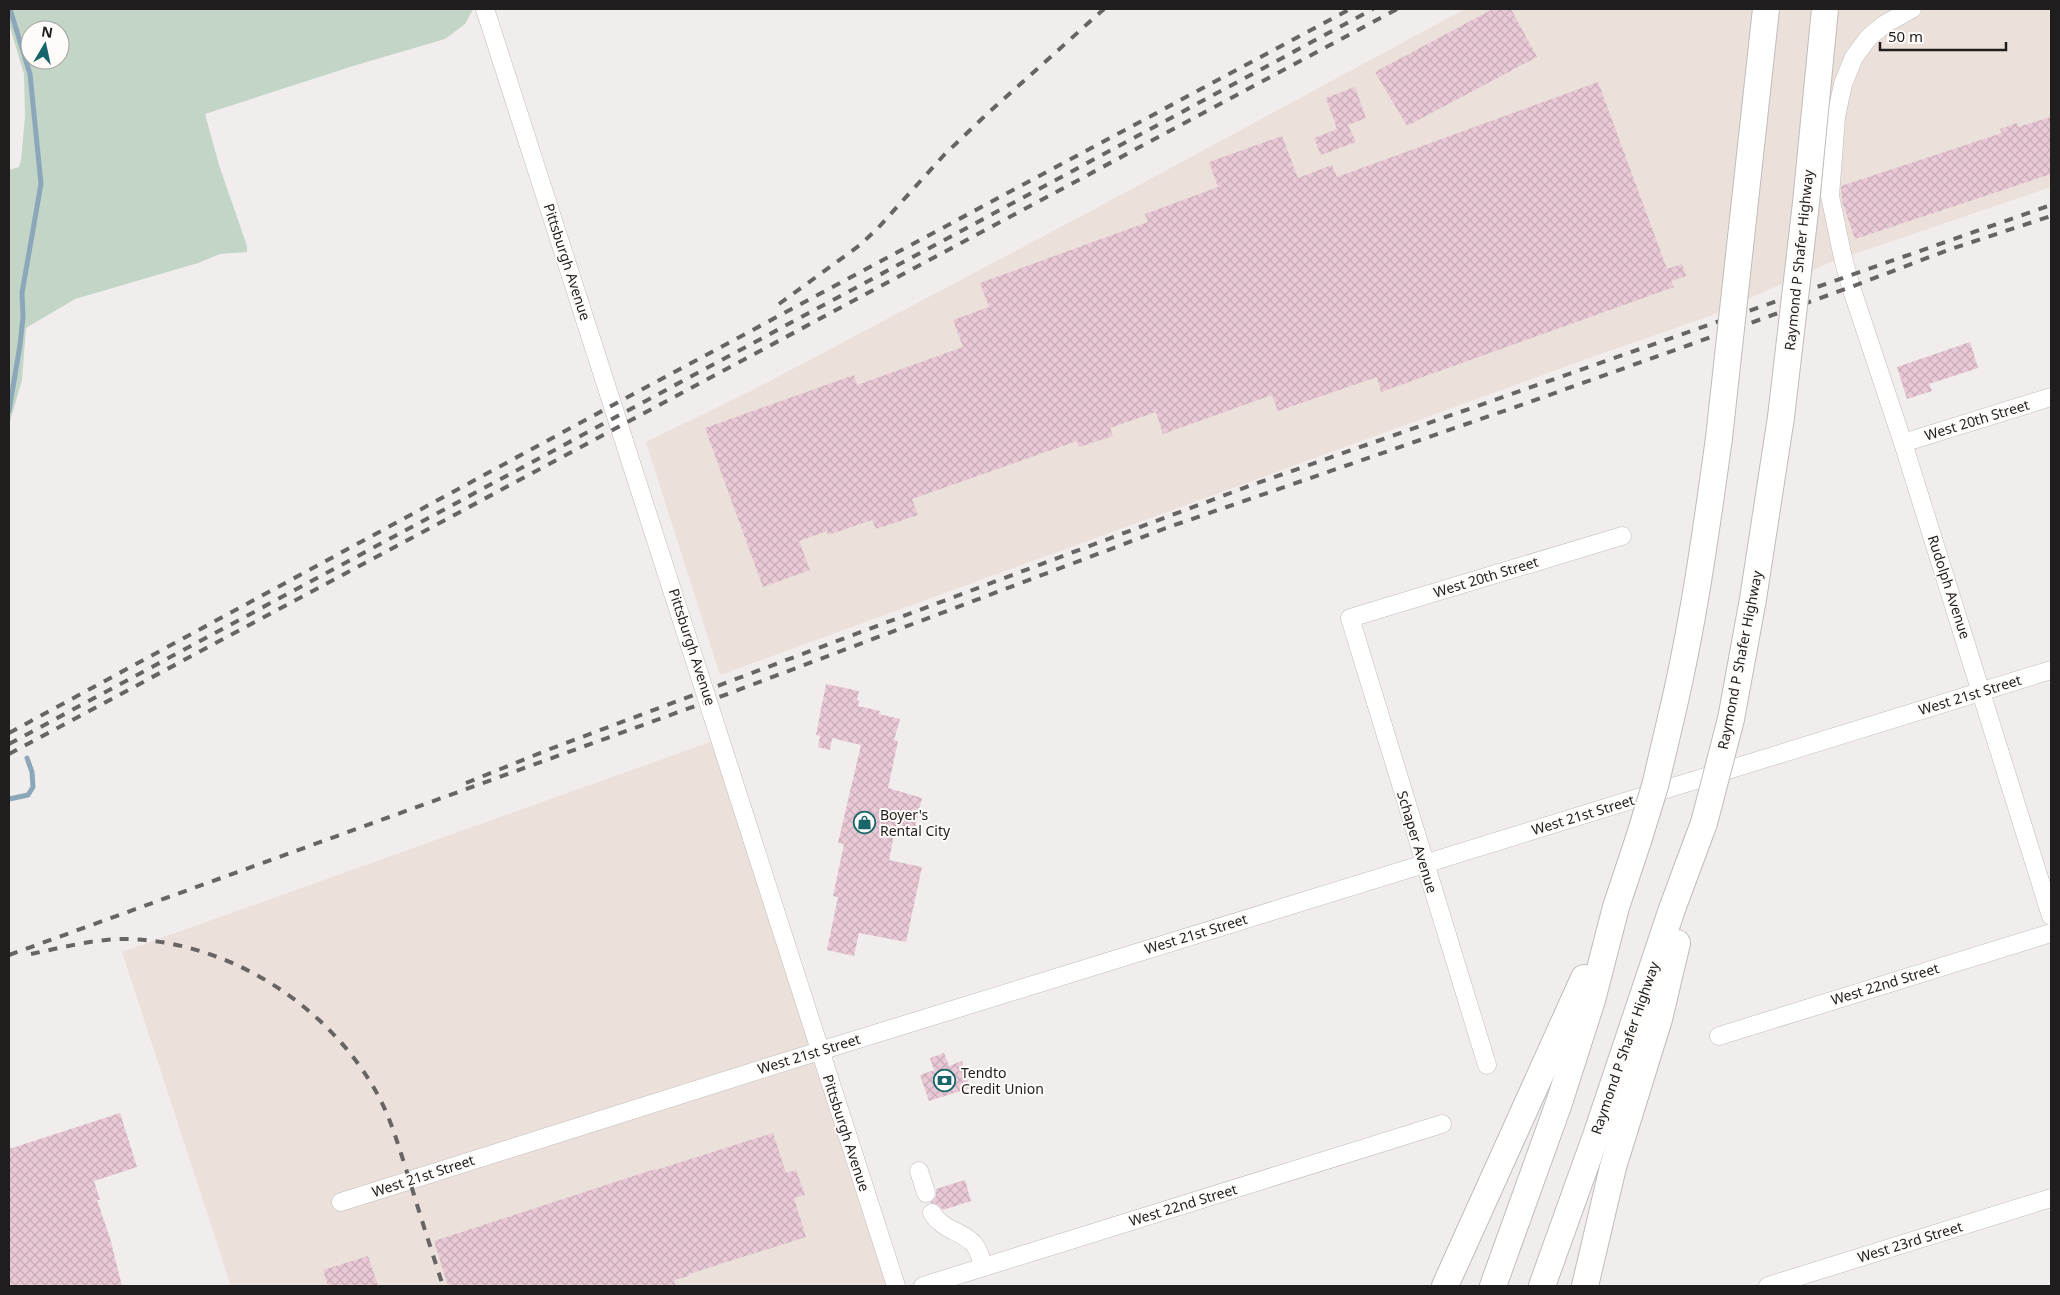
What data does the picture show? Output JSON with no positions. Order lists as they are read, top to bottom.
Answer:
{
  "streets": {
    "highway": ["Raymond P Shafer Highway"],
    "street": [
      "Pittsburgh Avenue",
      "West 20th Street",
      "Rudolph Avenue",
      "West 21st Street",
      "Schaper Avenue",
      "West 22nd Street",
      "West 23rd Street"
    ]
  },
  "crossings": [
    ["Pittsburgh Avenue", "West 21st Street"],
    ["West 20th Street", "Rudolph Avenue"],
    ["West 20th Street", "Schaper Avenue"],
    ["Rudolph Avenue", "West 21st Street"],
    ["West 21st Street", "Schaper Avenue"]
  ],
  "places": {
    "shop": ["Boyer's Rental City"],
    "bank": ["Tendto Credit Union"]
  },
  "scale_bar": "50 m",
  "north": "top"
}
